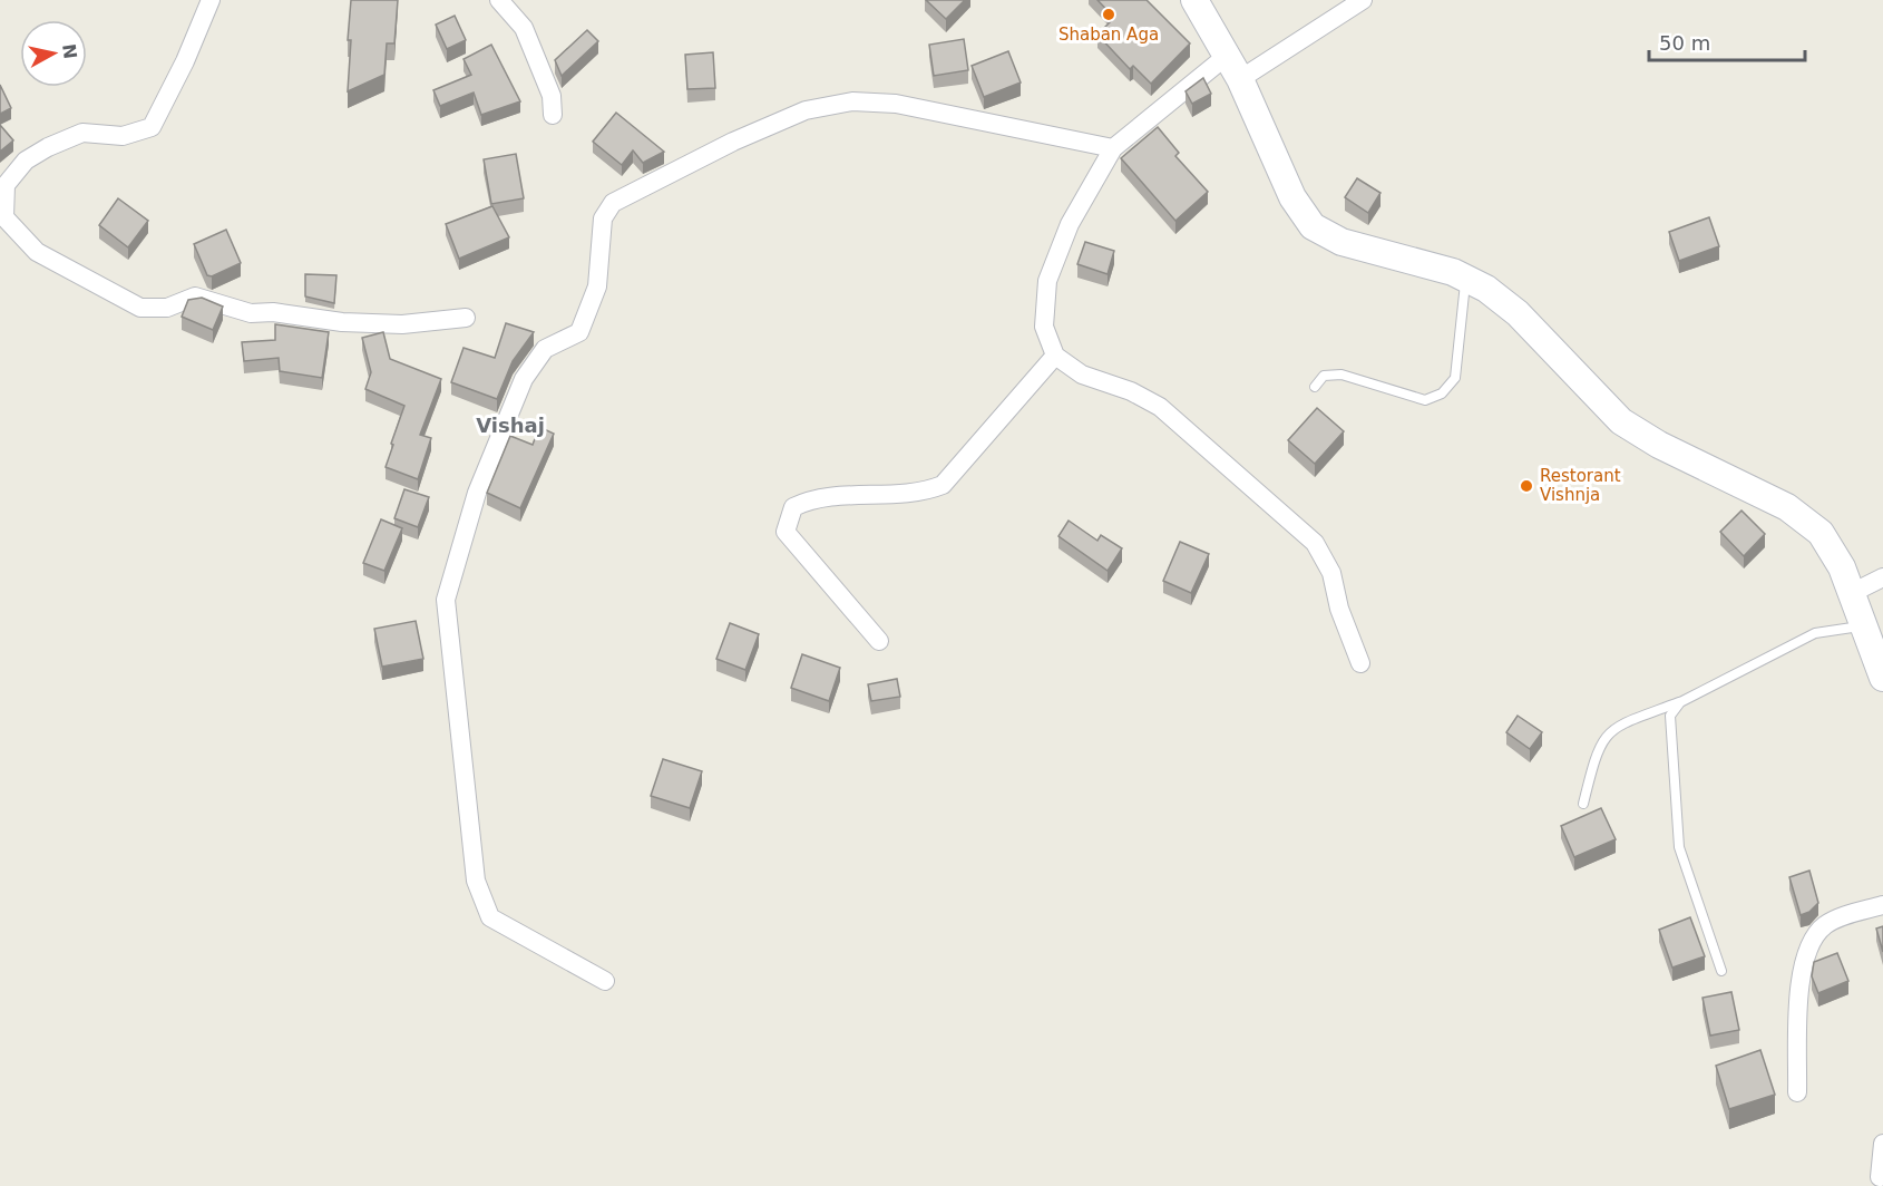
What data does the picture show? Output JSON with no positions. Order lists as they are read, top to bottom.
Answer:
{
  "districts": ["Vishaj"],
  "places": ["Shaban Aga", "Restorant Vishnja"],
  "scale_bar": "50 m",
  "north": "right"
}
